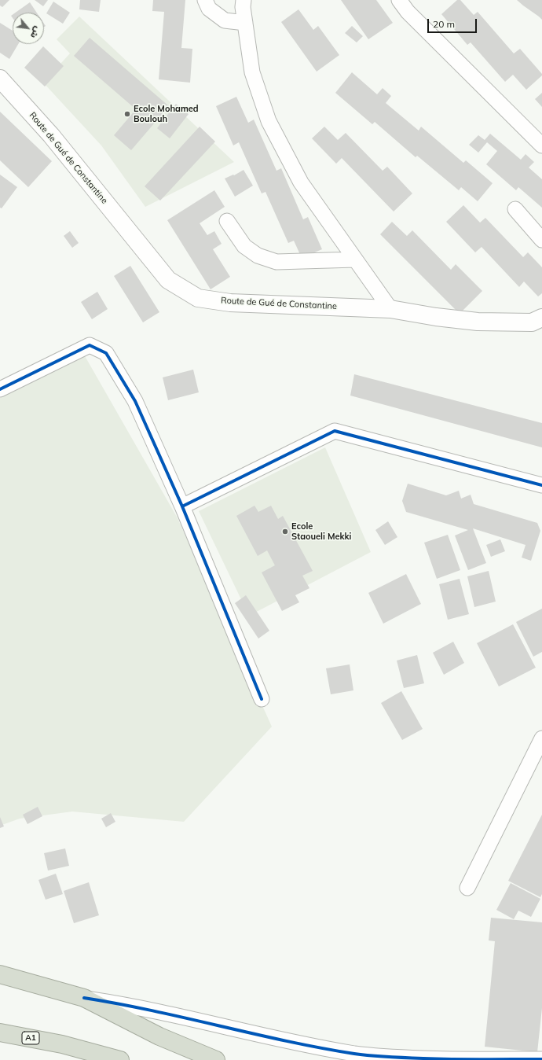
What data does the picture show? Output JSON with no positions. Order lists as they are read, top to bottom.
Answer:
{
  "streets": {
    "highway": ["A1"],
    "main road": ["Route de Gué de Constantine"]
  },
  "places": ["Ecole Mohamed Boulouh", "Ecole Staoueli Mekki"],
  "scale_bar": "20 m",
  "north": "bottom right"
}
